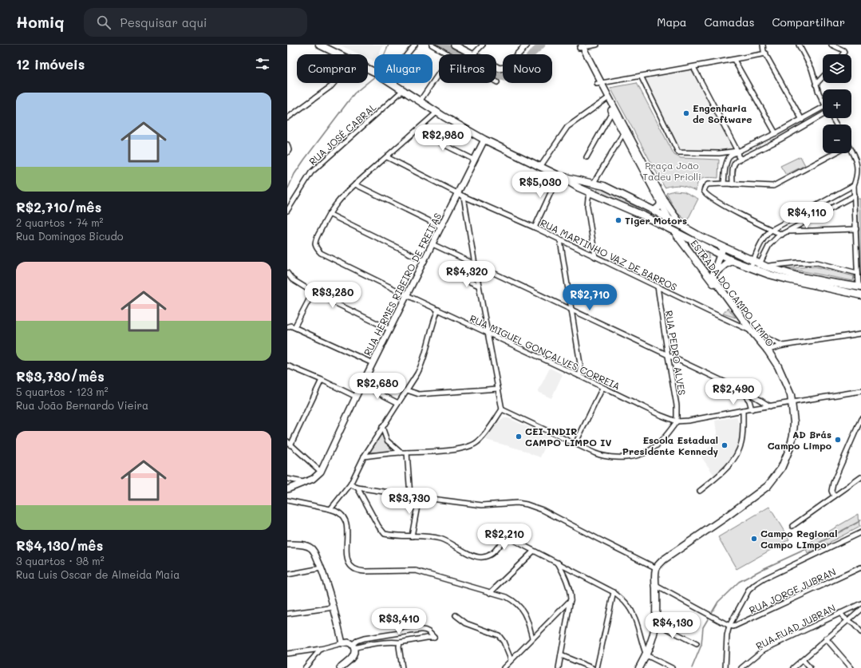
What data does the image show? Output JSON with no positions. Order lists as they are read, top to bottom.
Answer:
{
  "streets": {
    "main road": ["ESTRADA DO CAMPO LIMPO"],
    "street": [
      "RUA JOSÉ CABRAL",
      "RUA MARTINHO VAZ DE BARROS",
      "RUA HERMES RIBEIRO DE FREITAS",
      "RUA MIGUEL GONÇALVES CORREIA",
      "RUA PEDRO ALVES",
      "RUA JORGE JUBRAN",
      "RUA FUAD JUBRAN"
    ]
  },
  "crossings": [
    ["RUA MARTINHO VAZ DE BARROS", "RUA HERMES RIBEIRO DE FREITAS"],
    ["RUA MARTINHO VAZ DE BARROS", "ESTRADA DO CAMPO LIMPO"],
    ["RUA MARTINHO VAZ DE BARROS", "RUA PEDRO ALVES"],
    ["RUA HERMES RIBEIRO DE FREITAS", "RUA MIGUEL GONÇALVES CORREIA"],
    ["RUA MIGUEL GONÇALVES CORREIA", "RUA PEDRO ALVES"]
  ],
  "parks": ["Praça João Tadeu Priolli"],
  "places": [
    "Engenharia de Software",
    "Tiger Motors",
    "CEI INDIR CAMPO LIMPO IV",
    "AD Brás Campo Limpo",
    "Escola Estadual Presidente Kennedy",
    "Campo Regional Campo LImpo"
  ],
  "page": {
    "header": "Homiq",
    "search": "Pesquisar aqui",
    "nav": ["Mapa", "Camadas", "Compartilhar"],
    "heading": "12 imóveis",
    "map_buttons": ["+", "−"],
    "chip": [
      "Comprar",
      "Alugar",
      "Filtros",
      "Novo"
    ],
    "list": [
      {
        "name": "R$2,710/mês",
        "note": "2 quartos · 74 m² · Rua Domingos Bicudo"
      },
      {
        "name": "R$3,730/mês",
        "note": "5 quartos · 123 m² · Rua João Bernardo Vieira"
      },
      {
        "name": "R$4,130/mês",
        "note": "3 quartos · 98 m² · Rua Luis Oscar de Almeida Maia"
      }
    ],
    "price": [
      "R$2,980",
      "R$5,030",
      "R$4,110",
      "R$4,320",
      "R$3,280",
      "R$2,710",
      "R$2,680",
      "R$2,490",
      "R$3,730",
      "R$2,210",
      "R$3,410",
      "R$4,130"
    ]
  }
}
